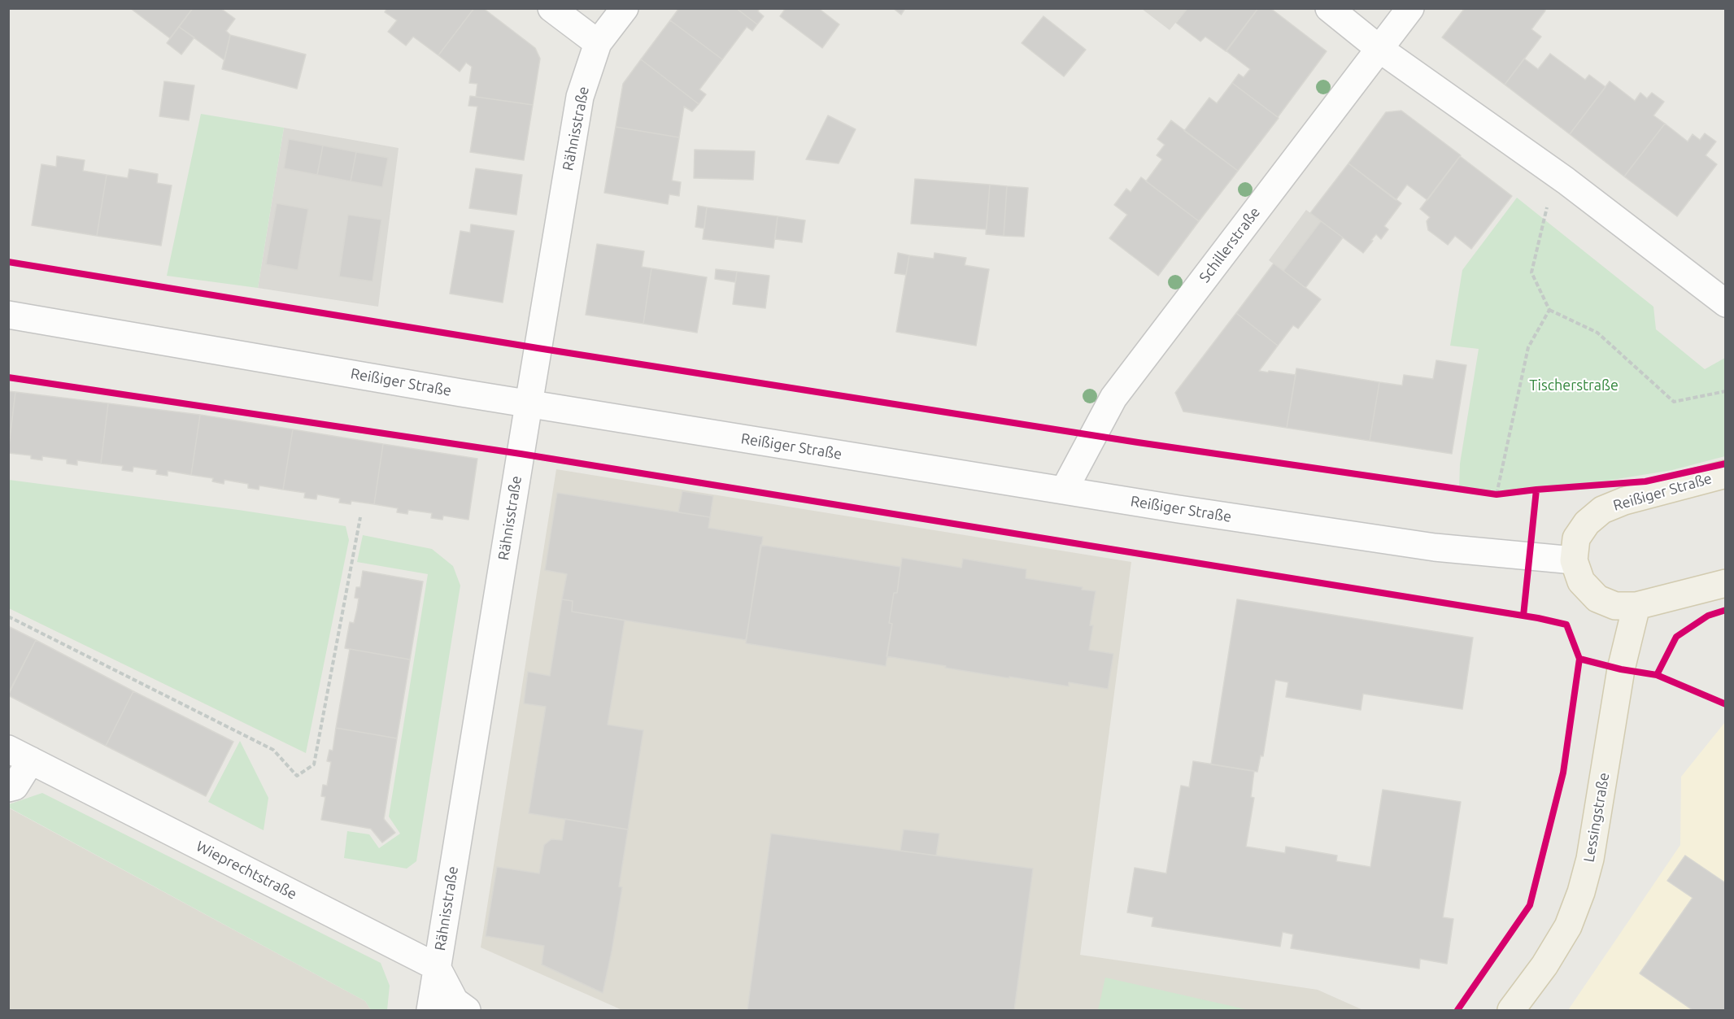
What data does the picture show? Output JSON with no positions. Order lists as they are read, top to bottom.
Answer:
{
  "streets": {
    "main road": ["Reißiger Straße", "Lessingstraße"],
    "street": ["Rähnisstraße", "Schillerstraße", "Wieprechtstraße"]
  },
  "crossings": [
    ["Rähnisstraße", "Reißiger Straße"],
    ["Rähnisstraße", "Wieprechtstraße"],
    ["Schillerstraße", "Reißiger Straße"],
    ["Reißiger Straße", "Lessingstraße"]
  ],
  "parks": ["Tischerstraße"]
}
